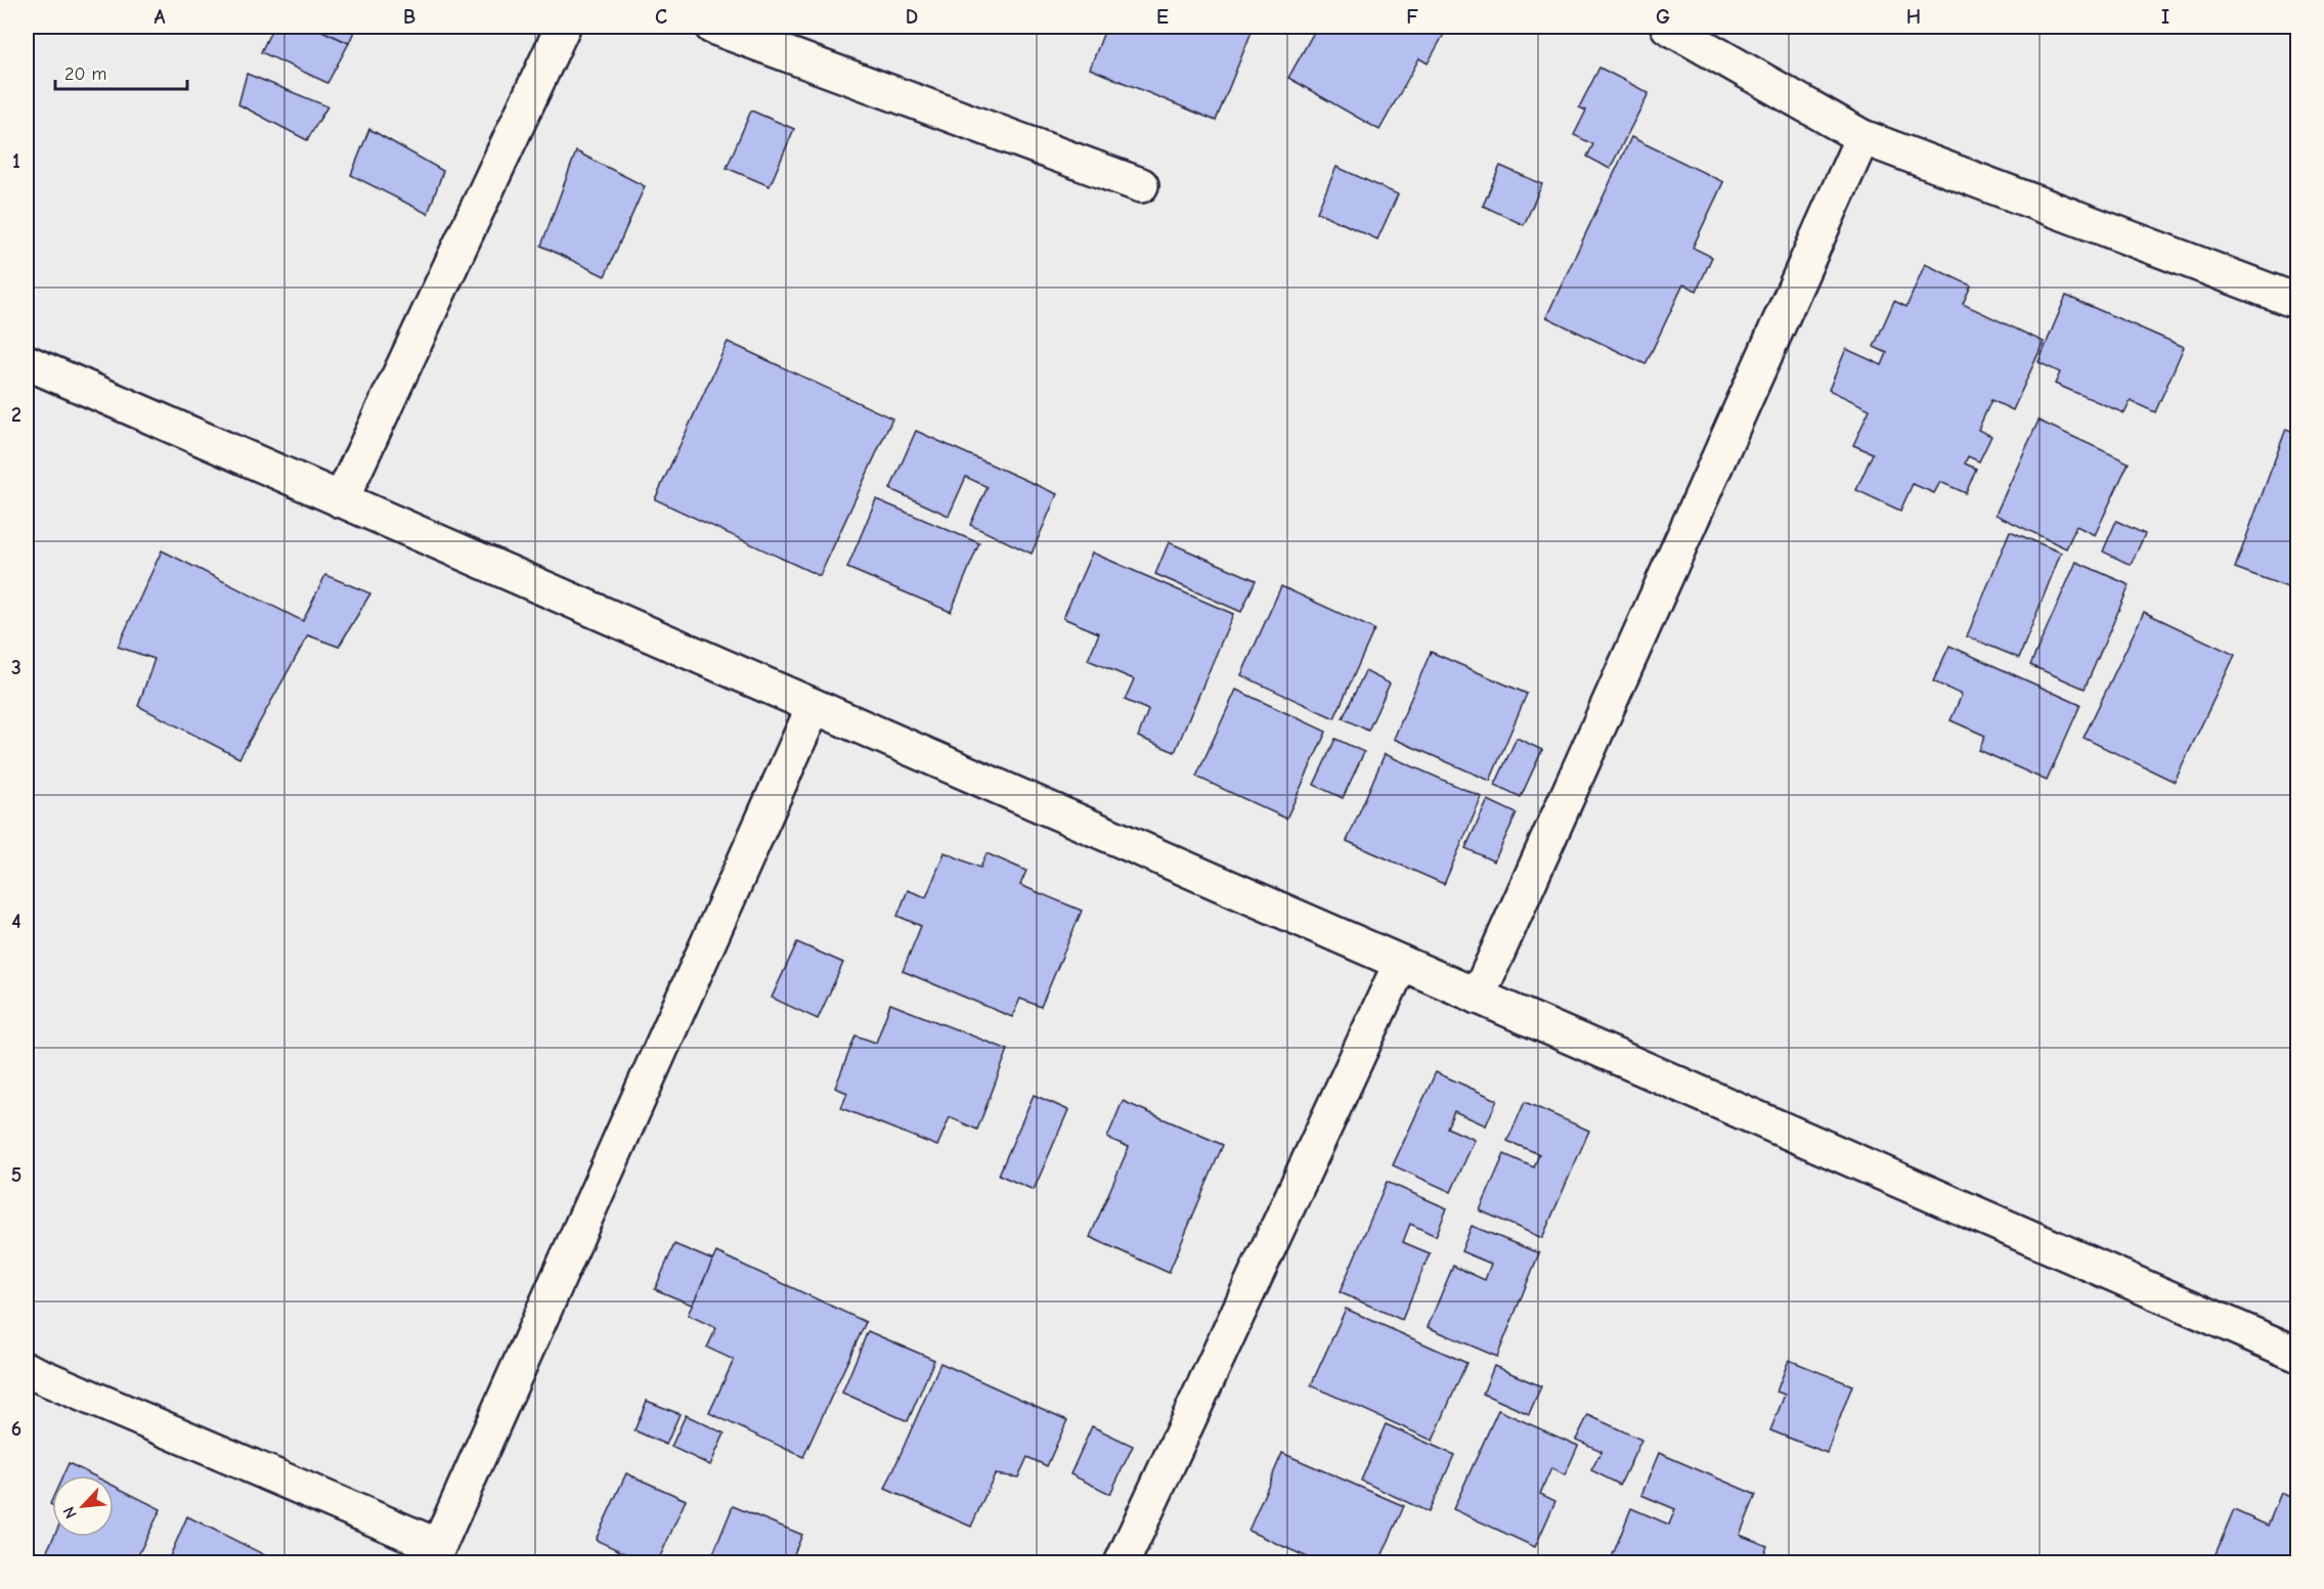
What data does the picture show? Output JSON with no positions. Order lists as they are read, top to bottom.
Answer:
{
  "scale_bar": "20 m",
  "north": "bottom left",
  "grid": {
    "columns": [
      "A",
      "B",
      "C",
      "D",
      "E",
      "F",
      "G",
      "H",
      "I"
    ],
    "rows": [
      "1",
      "2",
      "3",
      "4",
      "5",
      "6"
    ]
  }
}
